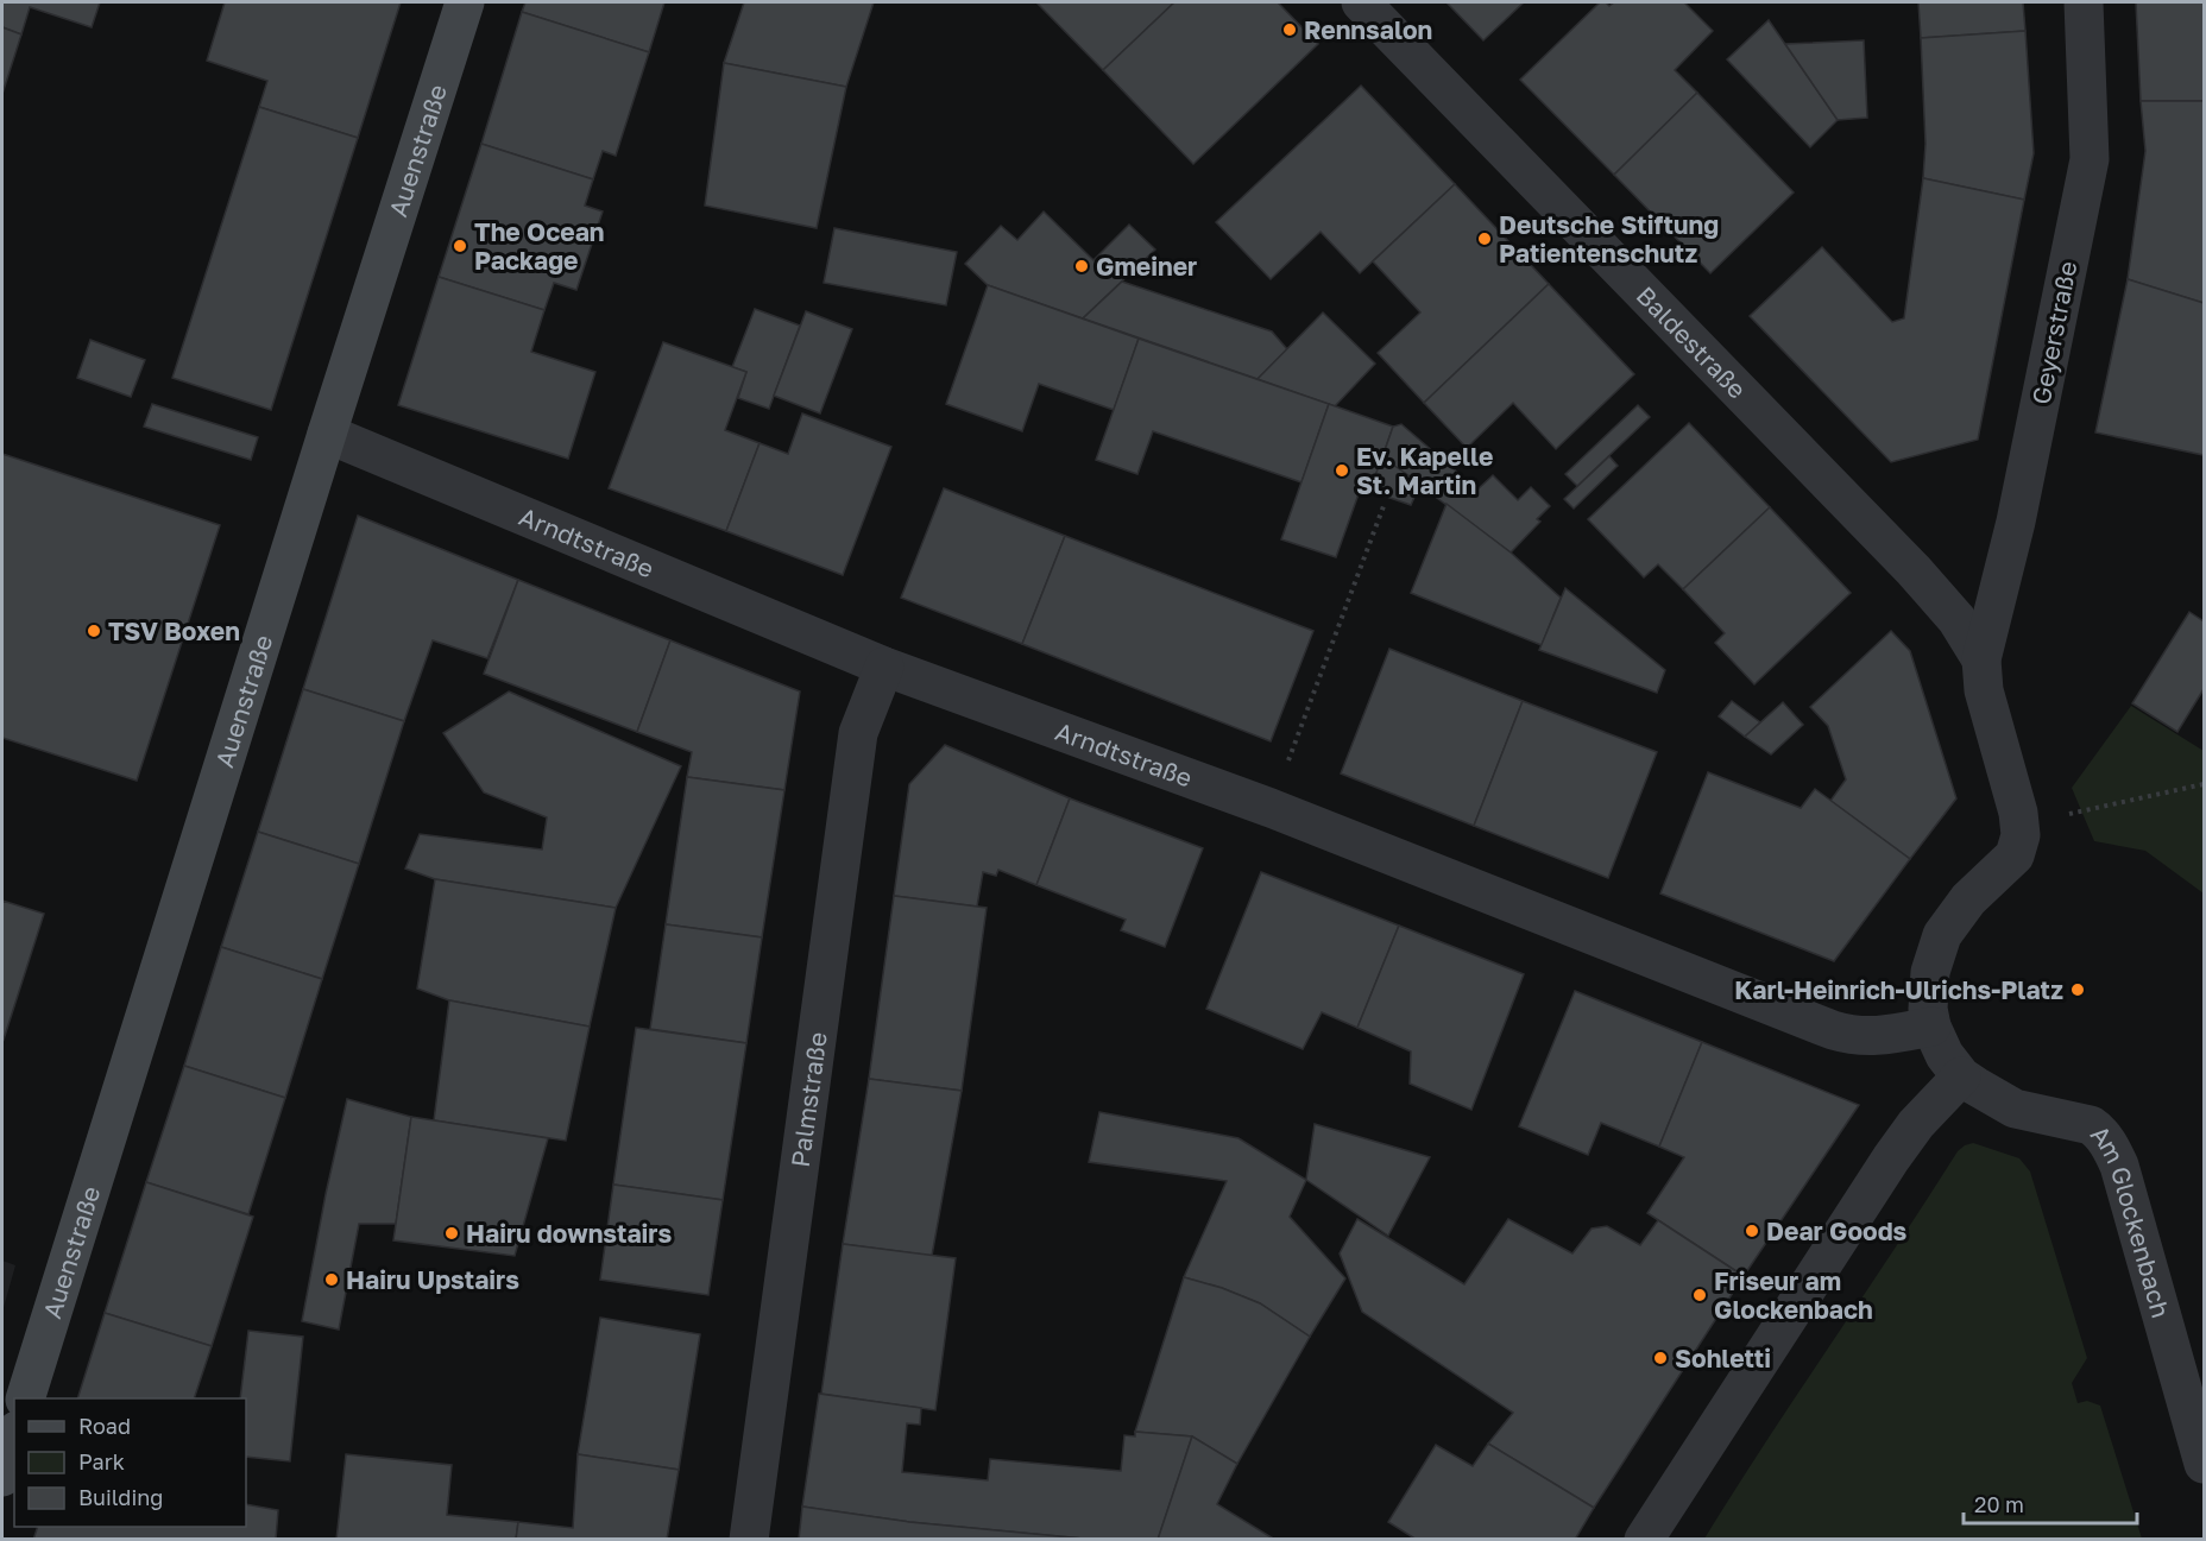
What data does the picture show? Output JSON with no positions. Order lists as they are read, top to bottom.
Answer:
{
  "streets": {
    "main road": ["Auenstraße"],
    "street": [
      "Geyerstraße",
      "Baldestraße",
      "Arndtstraße",
      "Palmstraße",
      "Am Glockenbach"
    ]
  },
  "crossings": [
    ["Auenstraße", "Arndtstraße"],
    ["Geyerstraße", "Baldestraße"],
    ["Arndtstraße", "Palmstraße"]
  ],
  "places": [
    "Rennsalon",
    "Deutsche Stiftung Patientenschutz",
    "The Ocean Package",
    "Gmeiner",
    "Ev. Kapelle St. Martin",
    "TSV Boxen",
    "Karl-Heinrich-Ulrichs-Platz",
    "Dear Goods",
    "Hairu downstairs",
    "Hairu Upstairs",
    "Friseur am Glockenbach",
    "Sohletti"
  ],
  "legend": ["Road", "Park", "Building"],
  "scale_bar": "20 m"
}
